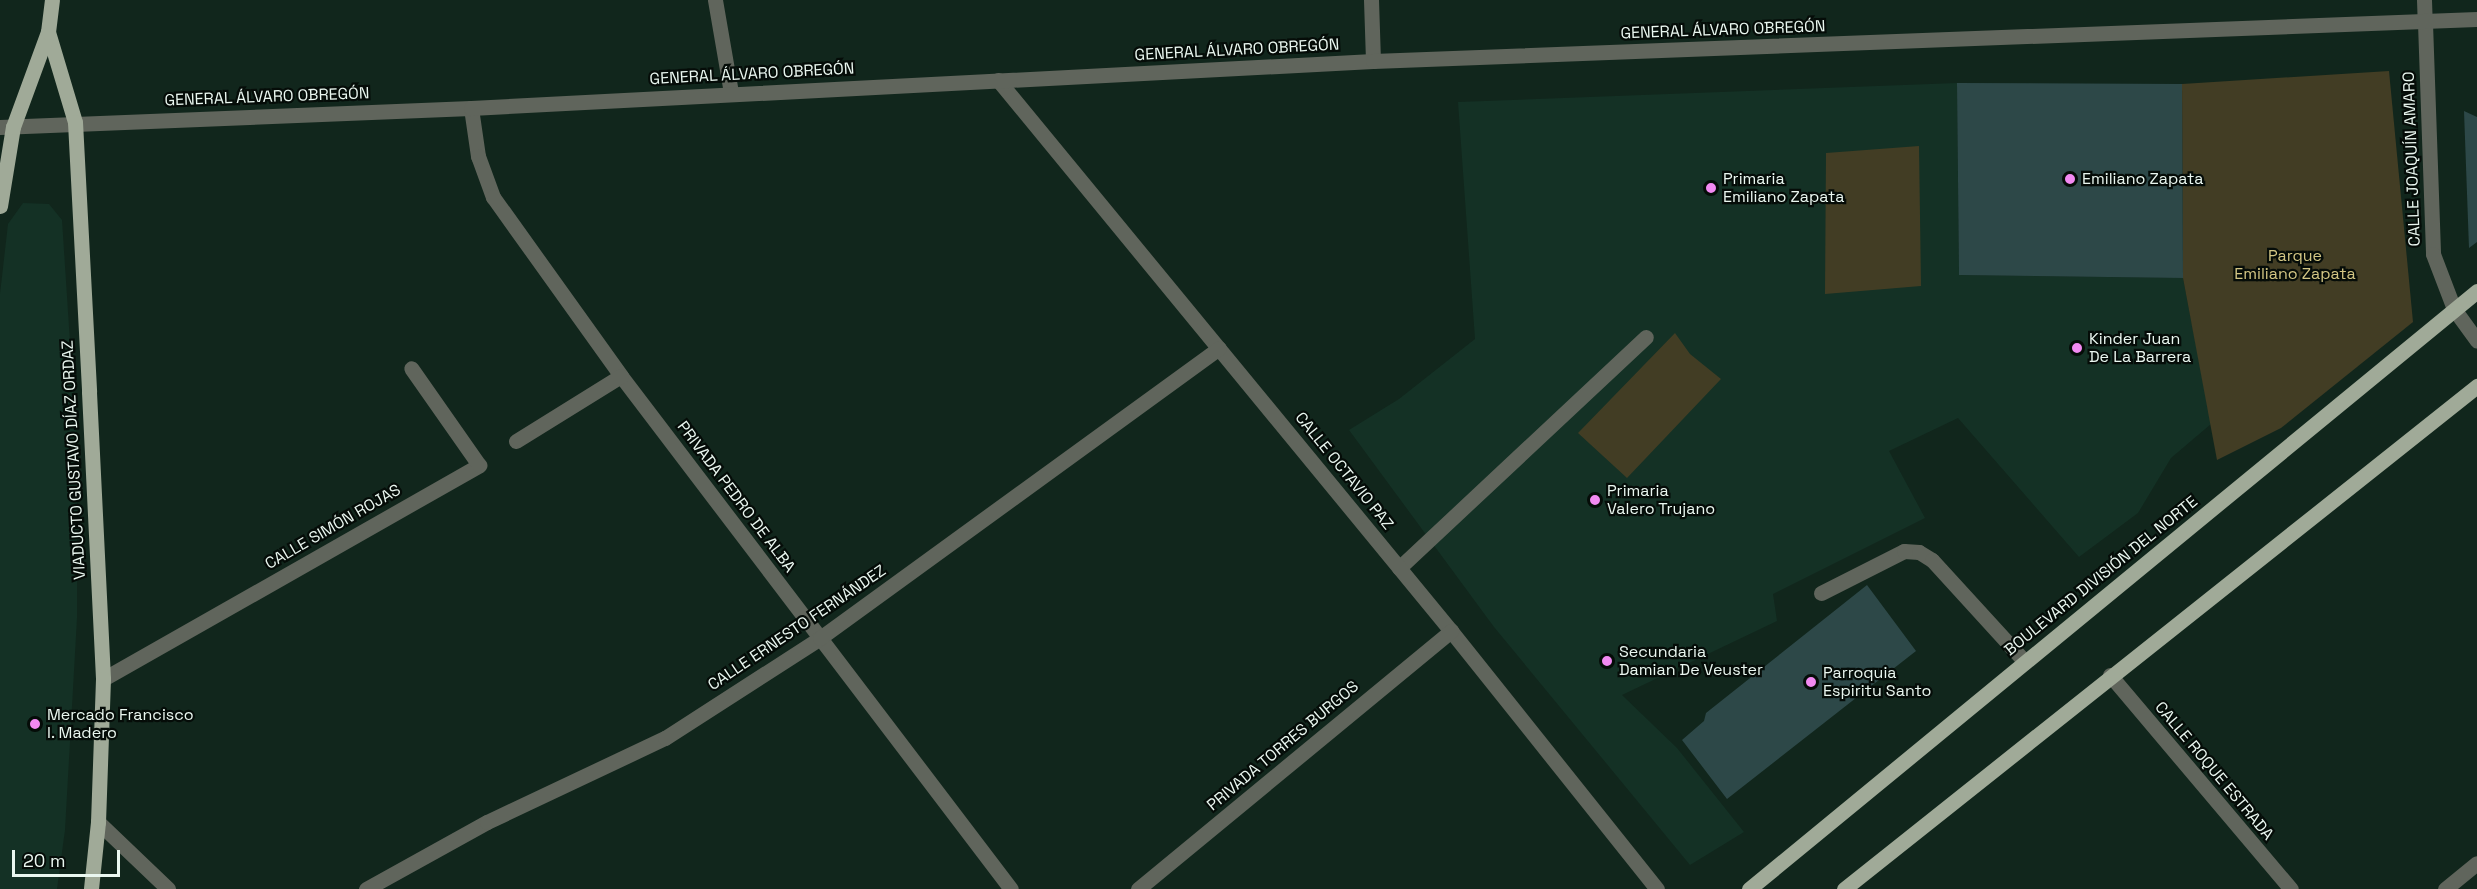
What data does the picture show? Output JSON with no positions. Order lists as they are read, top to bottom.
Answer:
{
  "streets": {
    "main road": ["VIADUCTO GUSTAVO DÍAZ ORDAZ", "BOULEVARD DIVISIÓN DEL NORTE"],
    "street": [
      "GENERAL ÁLVARO OBREGÓN",
      "CALLE JOAQUÍN AMARO",
      "CALLE OCTAVIO PAZ",
      "PRIVADA PEDRO DE ALBA",
      "CALLE SIMÓN ROJAS",
      "CALLE ERNESTO FERNÁNDEZ",
      "PRIVADA TORRES BURGOS",
      "CALLE ROQUE ESTRADA"
    ]
  },
  "crossings": [
    ["GENERAL ÁLVARO OBREGÓN", "CALLE JOAQUÍN AMARO"],
    ["GENERAL ÁLVARO OBREGÓN", "VIADUCTO GUSTAVO DÍAZ ORDAZ"],
    ["GENERAL ÁLVARO OBREGÓN", "CALLE OCTAVIO PAZ"],
    ["GENERAL ÁLVARO OBREGÓN", "PRIVADA PEDRO DE ALBA"],
    ["CALLE JOAQUÍN AMARO", "BOULEVARD DIVISIÓN DEL NORTE"],
    ["VIADUCTO GUSTAVO DÍAZ ORDAZ", "CALLE SIMÓN ROJAS"],
    ["CALLE OCTAVIO PAZ", "CALLE ERNESTO FERNÁNDEZ"],
    ["CALLE OCTAVIO PAZ", "PRIVADA TORRES BURGOS"],
    ["PRIVADA PEDRO DE ALBA", "CALLE ERNESTO FERNÁNDEZ"]
  ],
  "parks": ["Parque Emiliano Zapata"],
  "places": [
    "Emiliano Zapata",
    "Primaria Emiliano Zapata",
    "Kinder Juan De La Barrera",
    "Primaria Valero Trujano",
    "Secundaria Damian De Veuster",
    "Parroquia Espiritu Santo",
    "Mercado Francisco I. Madero"
  ],
  "scale_bar": "20 m"
}
